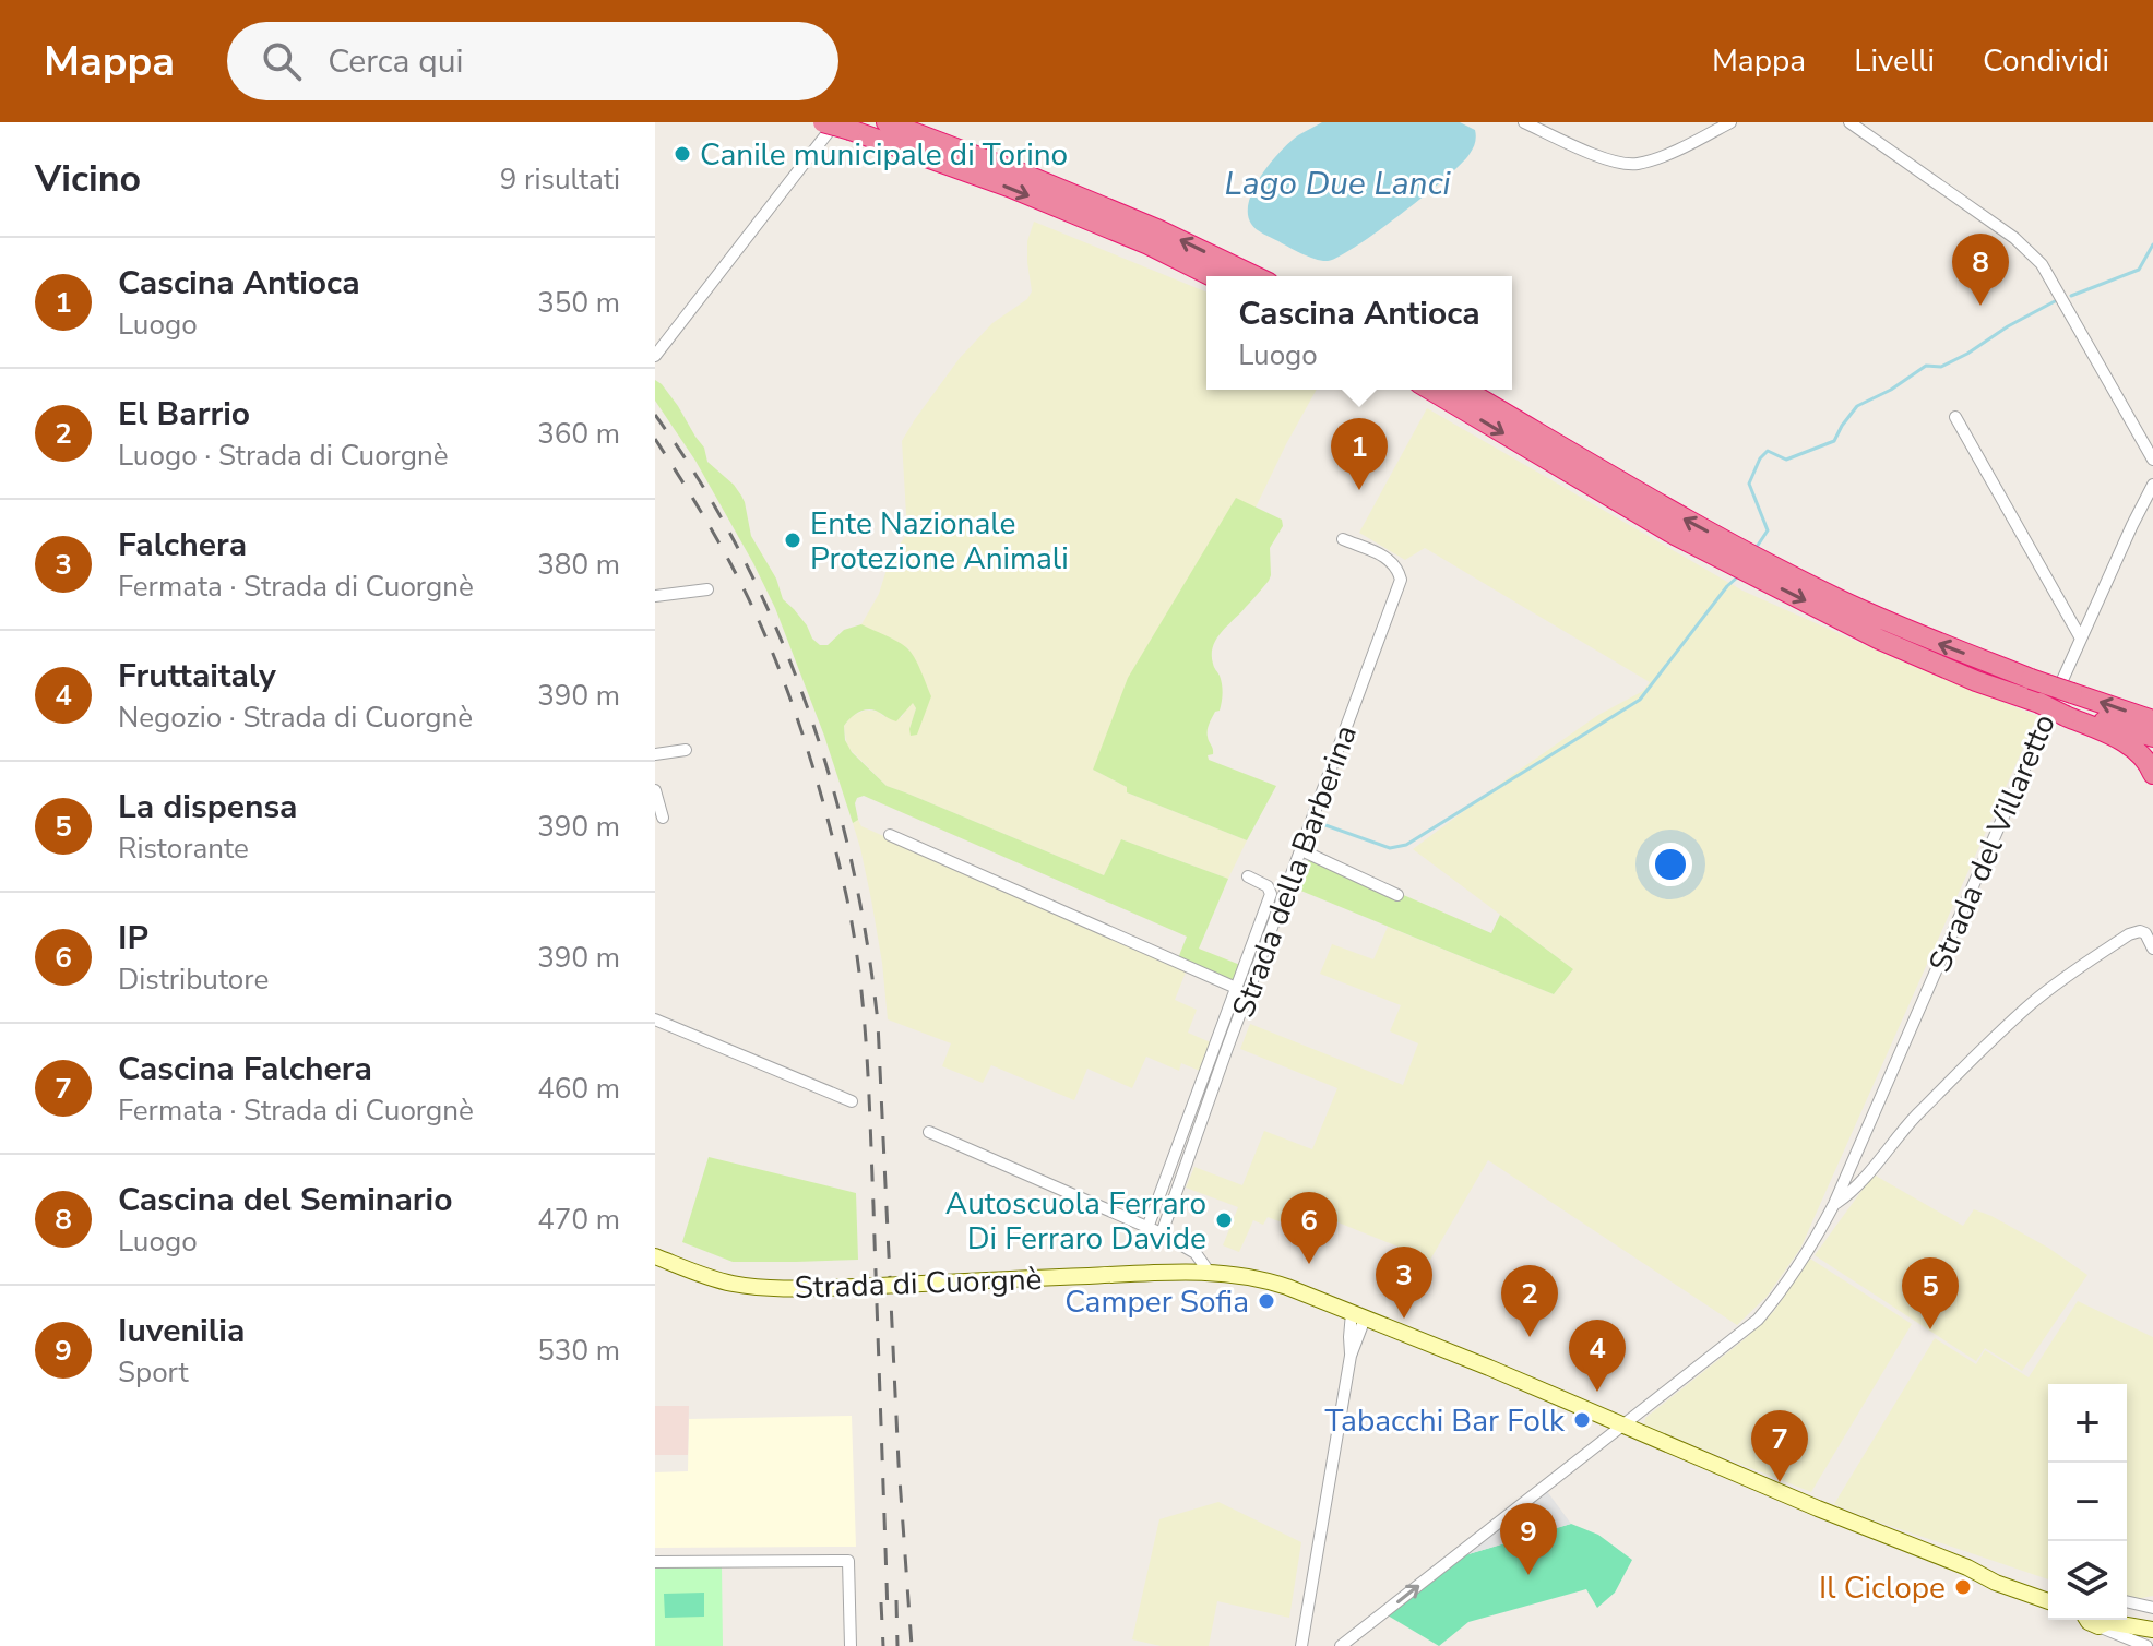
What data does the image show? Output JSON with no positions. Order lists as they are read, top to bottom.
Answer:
{
  "streets": {
    "main road": ["Strada di Cuorgnè"],
    "street": ["Strada del Villaretto", "Strada della Barberina"]
  },
  "crossings": [
    ["Strada del Villaretto", "Strada di Cuorgnè"]
  ],
  "water": ["Lago Due Lanci"],
  "places": [
    "Canile municipale di Torino",
    "Ente Nazionale Protezione Animali",
    "Autoscuola Ferraro Di Ferraro Davide",
    "Camper Sofia",
    "Tabacchi Bar Folk",
    "Il Ciclope"
  ],
  "page": {
    "header": "Mappa",
    "search": "Cerca qui",
    "nav": ["Mappa", "Livelli", "Condividi"],
    "heading": ["Vicino", "9 risultati"],
    "pins": [
      "8",
      "1",
      "6",
      "3",
      "5",
      "2",
      "4",
      "7",
      "9"
    ],
    "list": [
      {
        "mark": "1",
        "name": "Cascina Antioca",
        "note": "Luogo",
        "value": "350 m"
      },
      {
        "mark": "2",
        "name": "El Barrio",
        "note": "Luogo · Strada di Cuorgnè",
        "value": "360 m"
      },
      {
        "mark": "3",
        "name": "Falchera",
        "note": "Fermata · Strada di Cuorgnè",
        "value": "380 m"
      },
      {
        "mark": "4",
        "name": "Fruttaitaly",
        "note": "Negozio · Strada di Cuorgnè",
        "value": "390 m"
      },
      {
        "mark": "5",
        "name": "La dispensa",
        "note": "Ristorante",
        "value": "390 m"
      },
      {
        "mark": "6",
        "name": "IP",
        "note": "Distributore",
        "value": "390 m"
      },
      {
        "mark": "7",
        "name": "Cascina Falchera",
        "note": "Fermata · Strada di Cuorgnè",
        "value": "460 m"
      },
      {
        "mark": "8",
        "name": "Cascina del Seminario",
        "note": "Luogo",
        "value": "470 m"
      },
      {
        "mark": "9",
        "name": "Iuvenilia",
        "note": "Sport",
        "value": "530 m"
      }
    ],
    "popup": ["Cascina Antioca", "Luogo"],
    "map_buttons": ["+", "−"]
  }
}
